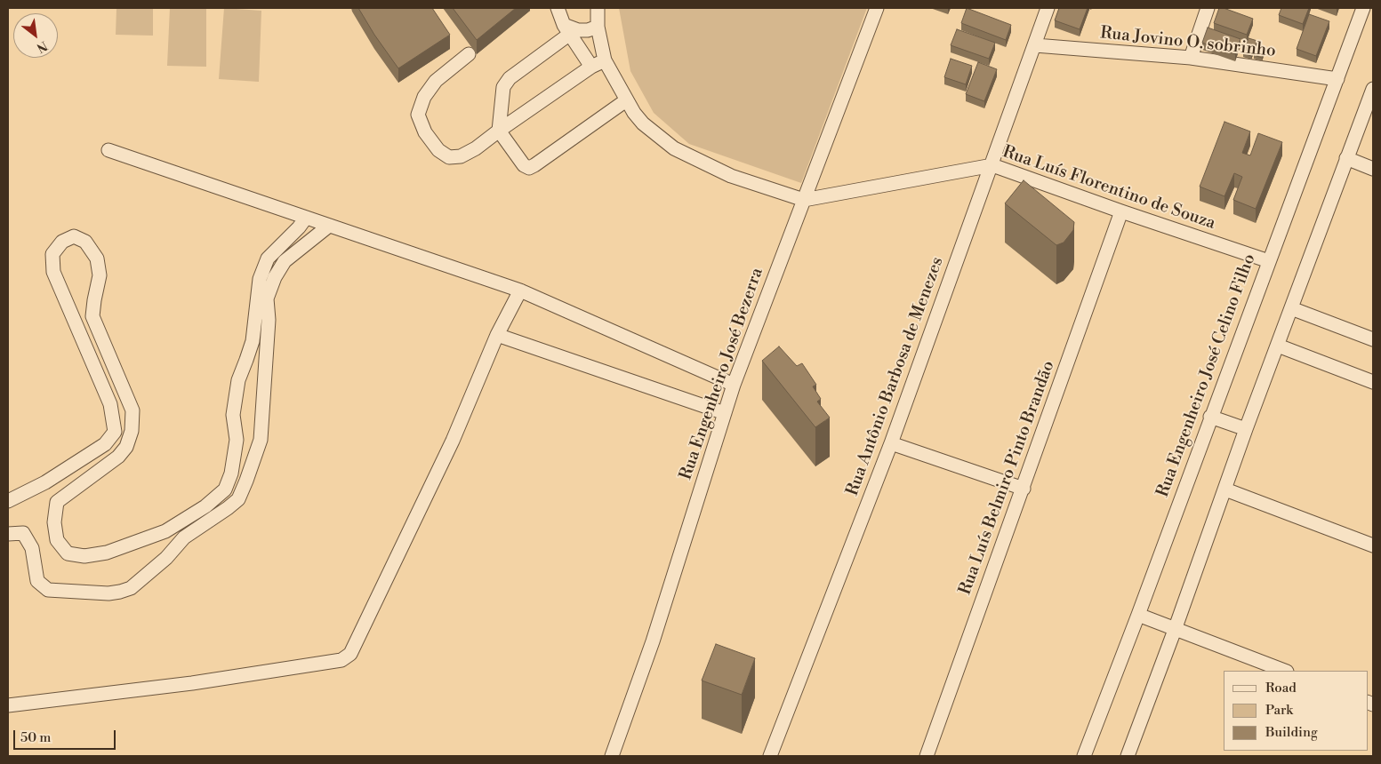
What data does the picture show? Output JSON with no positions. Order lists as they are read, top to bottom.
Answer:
{
  "streets": {
    "street": [
      "Rua Jovino O. sobrinho",
      "Rua Luís Florentino de Souza",
      "Rua Engenheiro José Bezerra",
      "Rua Engenheiro José Celino Filho",
      "Rua Antônio Barbosa de Menezes",
      "Rua Luís Belmiro Pinto Brandão"
    ]
  },
  "crossings": [
    ["Rua Jovino O. sobrinho", "Rua Engenheiro José Celino Filho"],
    ["Rua Jovino O. sobrinho", "Rua Antônio Barbosa de Menezes"],
    ["Rua Luís Florentino de Souza", "Rua Engenheiro José Bezerra"],
    ["Rua Luís Florentino de Souza", "Rua Engenheiro José Celino Filho"],
    ["Rua Luís Florentino de Souza", "Rua Antônio Barbosa de Menezes"],
    ["Rua Luís Florentino de Souza", "Rua Luís Belmiro Pinto Brandão"]
  ],
  "legend": ["Road", "Park", "Building"],
  "scale_bar": "50 m",
  "north": "bottom right"
}
